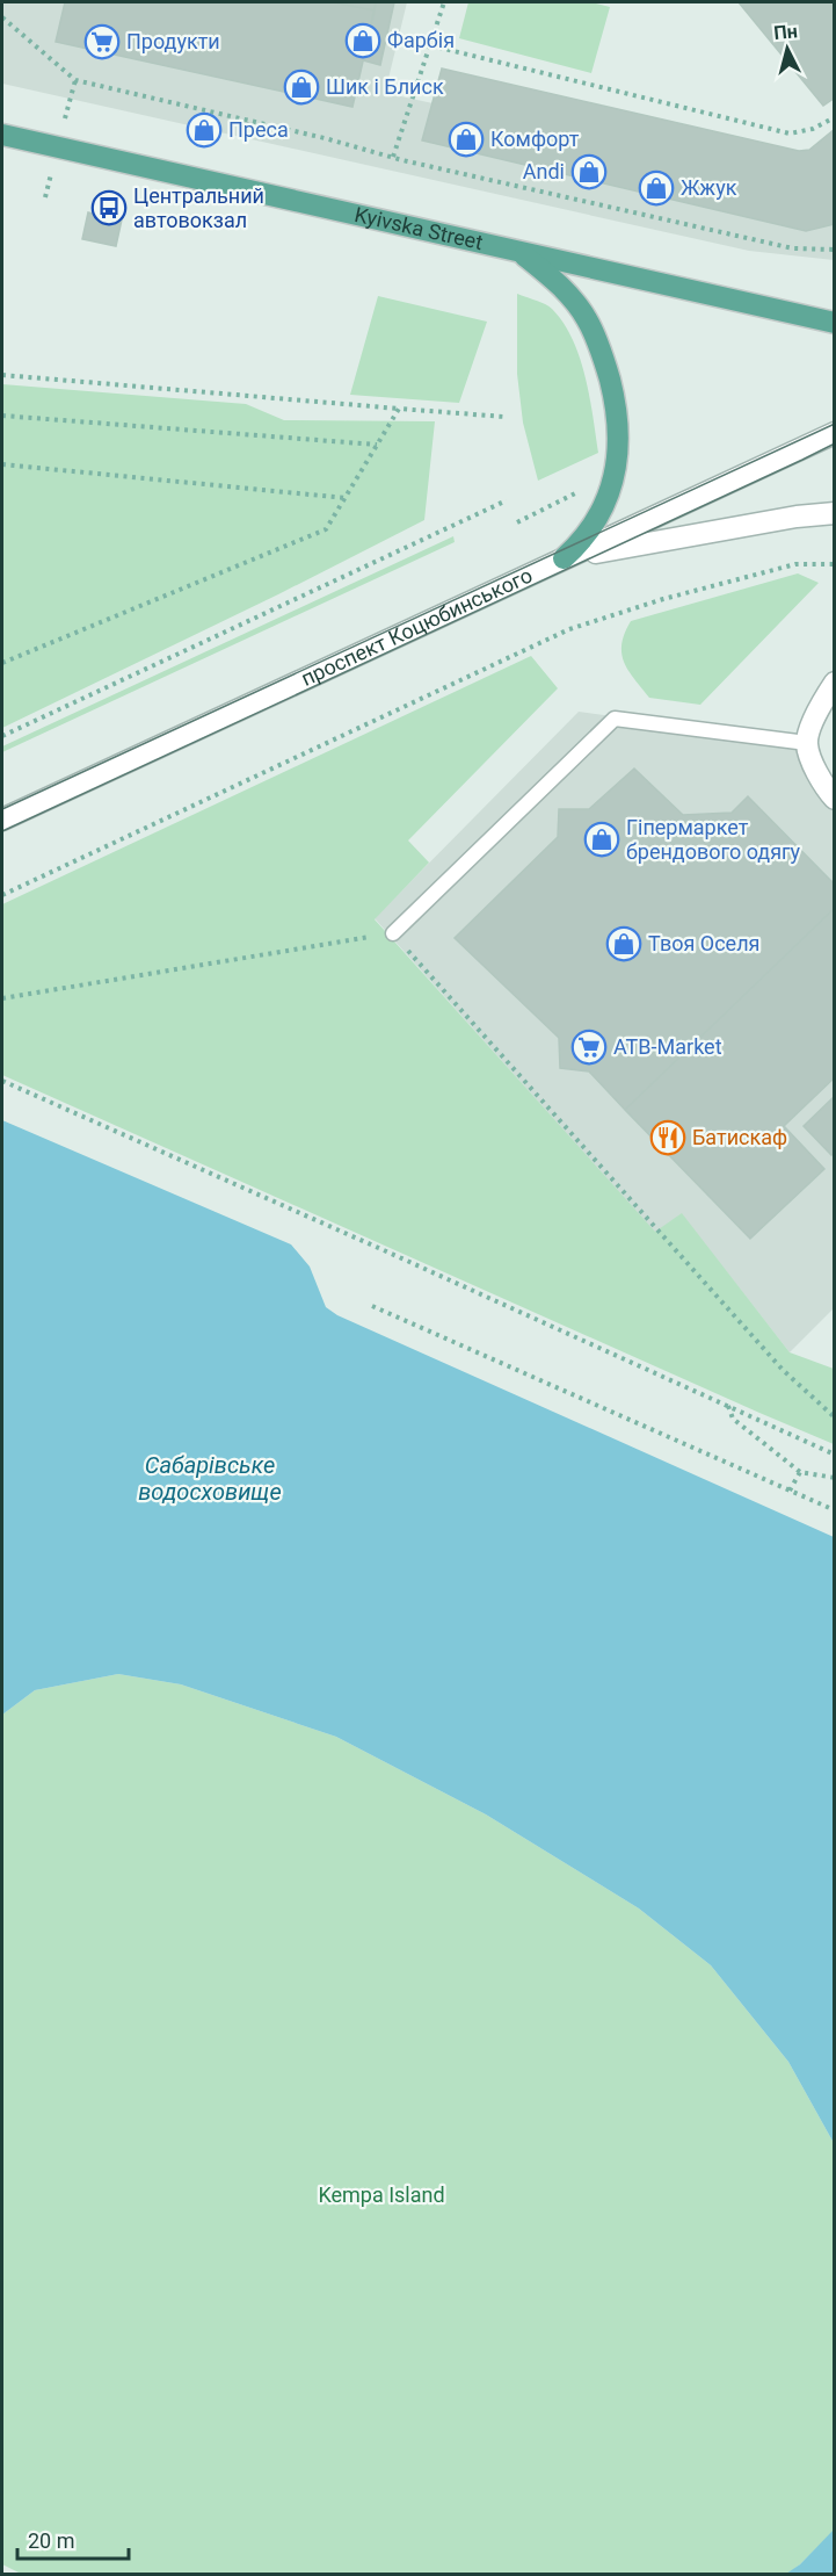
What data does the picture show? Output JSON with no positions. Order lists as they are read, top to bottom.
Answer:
{
  "streets": {
    "main road": ["Kyivska Street"],
    "street": ["проспект Коцюбинського"]
  },
  "water": ["Сабарівське водосховище"],
  "parks": ["Kempa Island"],
  "places": {
    "shop": [
      "Фарбія",
      "Шик і Блиск",
      "Преса",
      "Комфорт",
      "Andi",
      "Жжук",
      "Гіпермаркет брендового одягу",
      "Твоя Оселя"
    ],
    "supermarket": ["Продукти", "ATB-Market"],
    "bus stop": ["Центральний автовокзал"],
    "restaurant": ["Батискаф"]
  },
  "scale_bar": "20 m",
  "north": "top"
}
